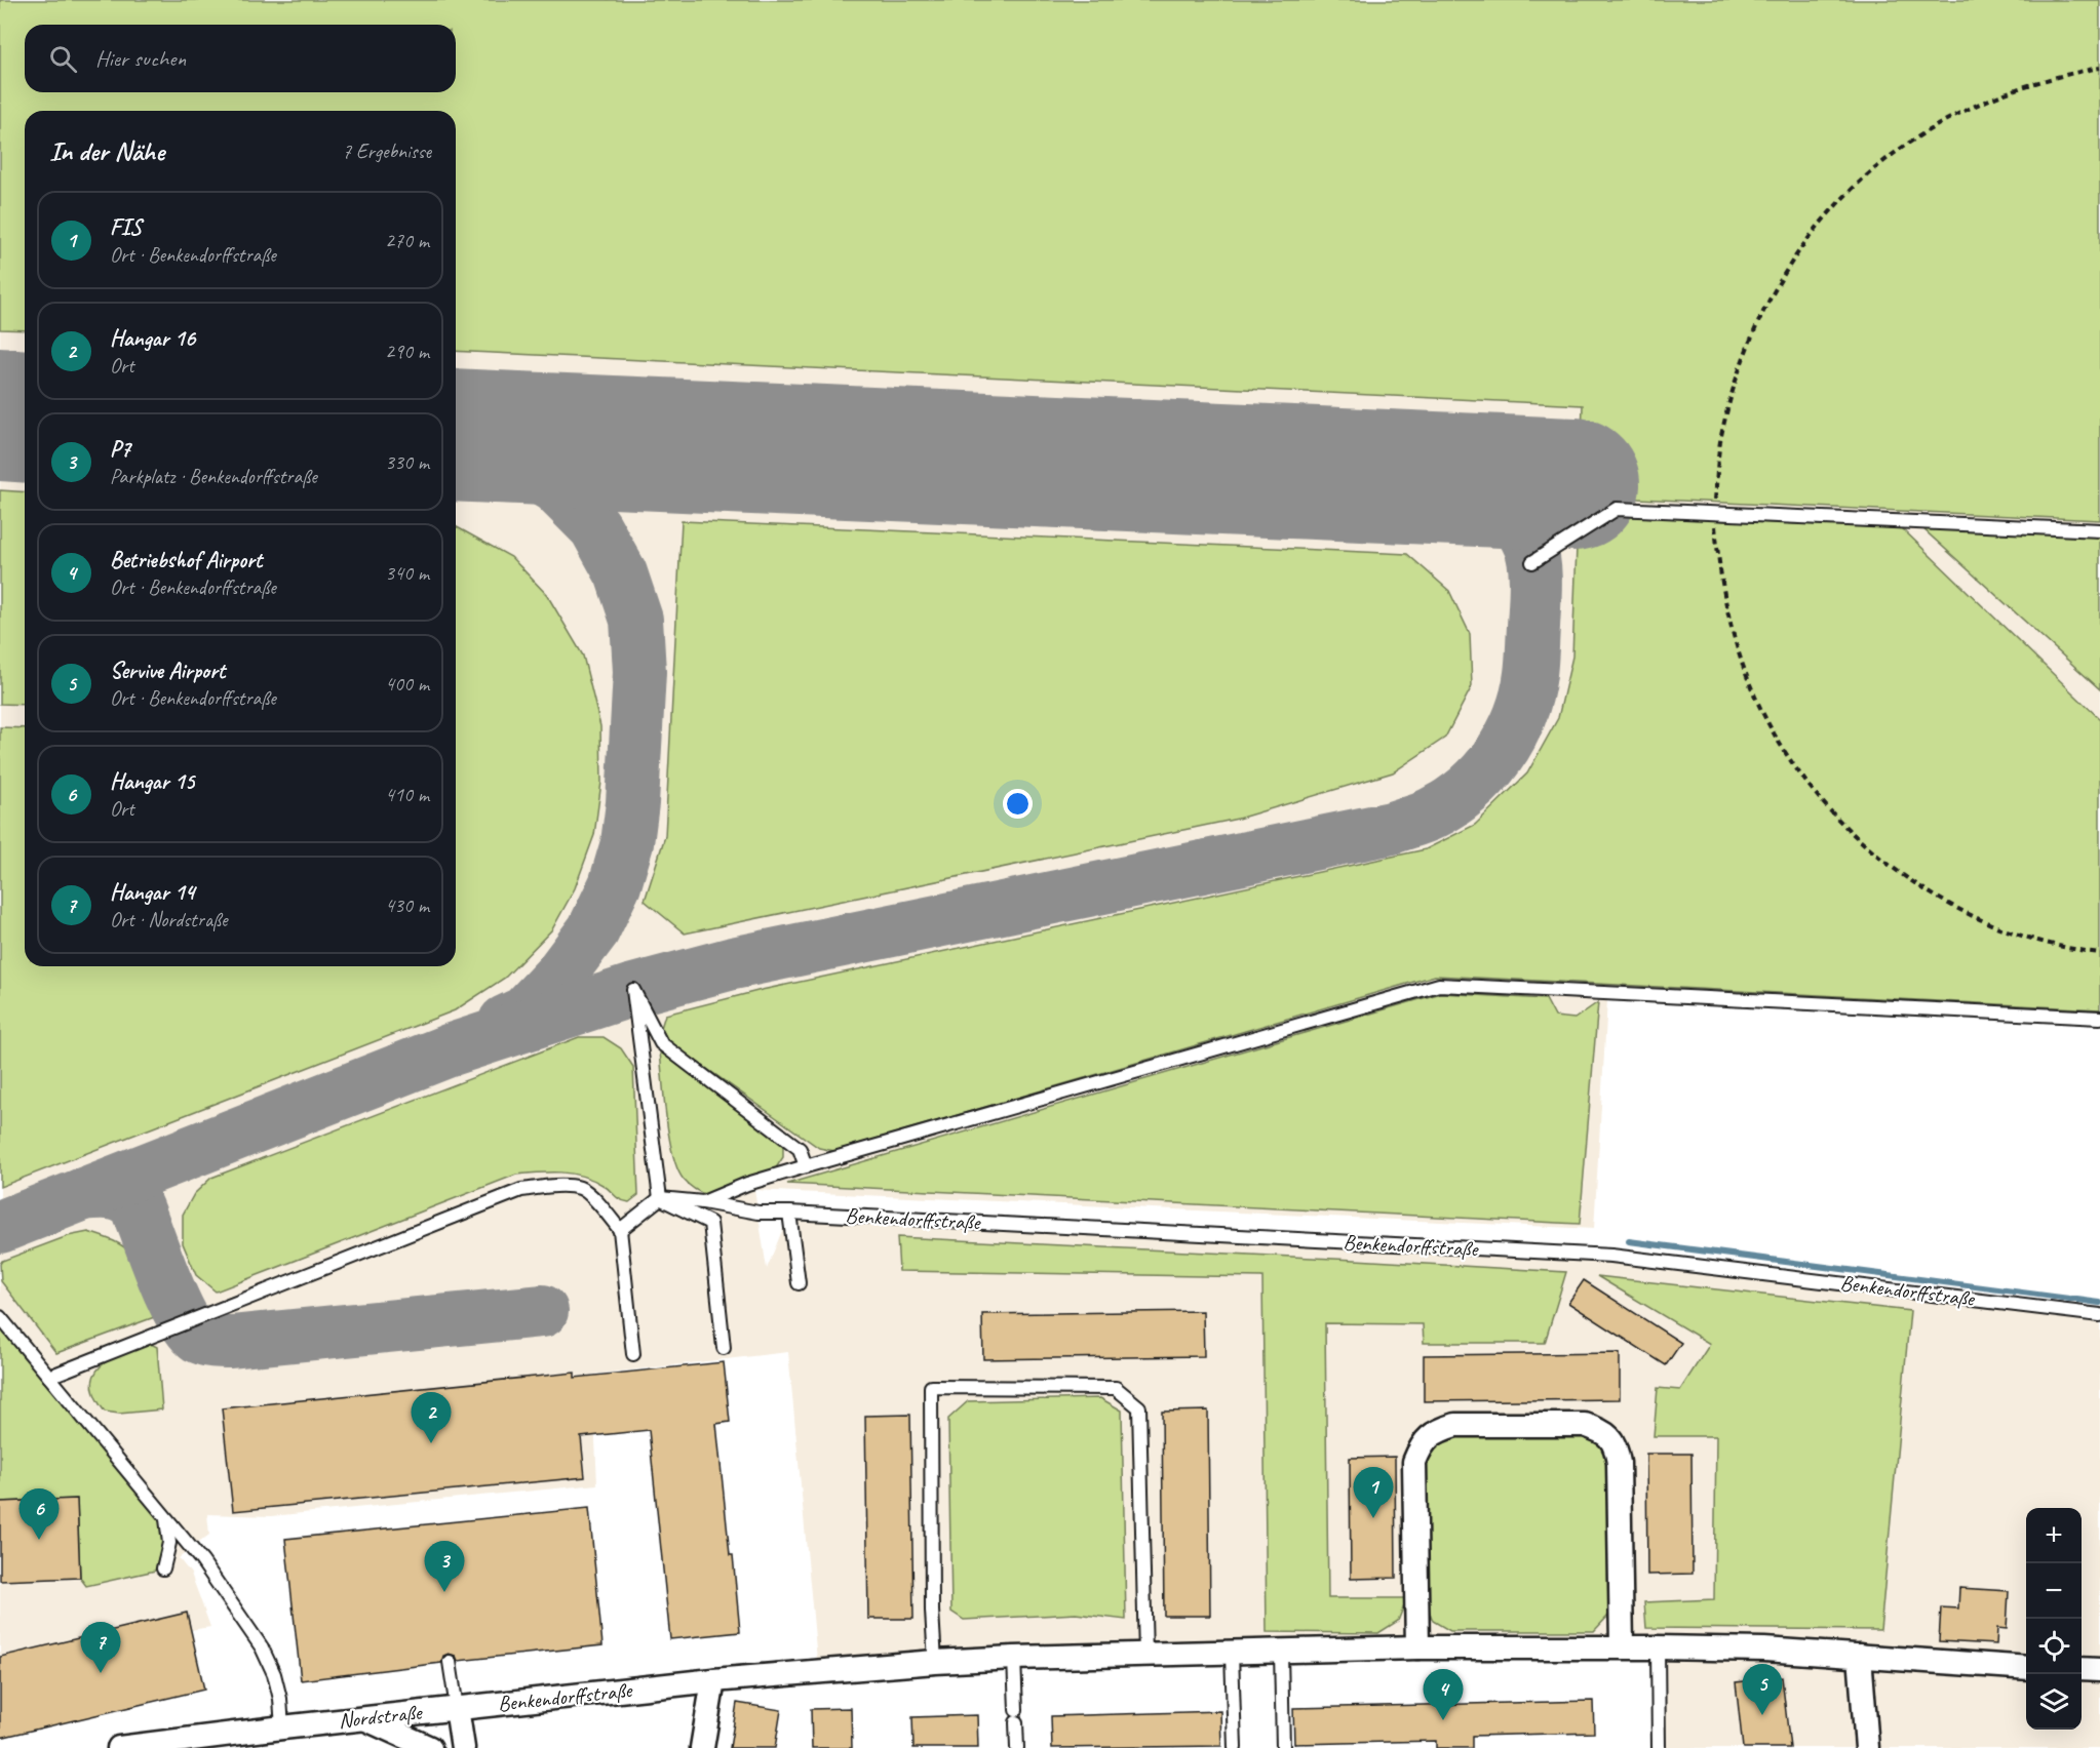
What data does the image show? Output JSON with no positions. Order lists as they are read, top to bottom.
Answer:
{
  "streets": {
    "street": ["Benkendorffstraße", "Nordstraße"]
  },
  "crossings": [
    ["Benkendorffstraße", "Nordstraße"]
  ],
  "page": {
    "search": "Hier suchen",
    "heading": ["In der Nähe", "7 Ergebnisse"],
    "list": [
      {
        "mark": "1",
        "name": "FIS",
        "note": "Ort · Benkendorffstraße",
        "value": "270 m"
      },
      {
        "mark": "2",
        "name": "Hangar 16",
        "note": "Ort",
        "value": "290 m"
      },
      {
        "mark": "3",
        "name": "P7",
        "note": "Parkplatz · Benkendorffstraße",
        "value": "330 m"
      },
      {
        "mark": "4",
        "name": "Betriebshof Airport",
        "note": "Ort · Benkendorffstraße",
        "value": "340 m"
      },
      {
        "mark": "5",
        "name": "Servive Airport",
        "note": "Ort · Benkendorffstraße",
        "value": "400 m"
      },
      {
        "mark": "6",
        "name": "Hangar 15",
        "note": "Ort",
        "value": "410 m"
      },
      {
        "mark": "7",
        "name": "Hangar 14",
        "note": "Ort · Nordstraße",
        "value": "430 m"
      }
    ],
    "pins": [
      "2",
      "1",
      "6",
      "3",
      "7",
      "5",
      "4"
    ],
    "map_buttons": ["+", "−"]
  }
}
